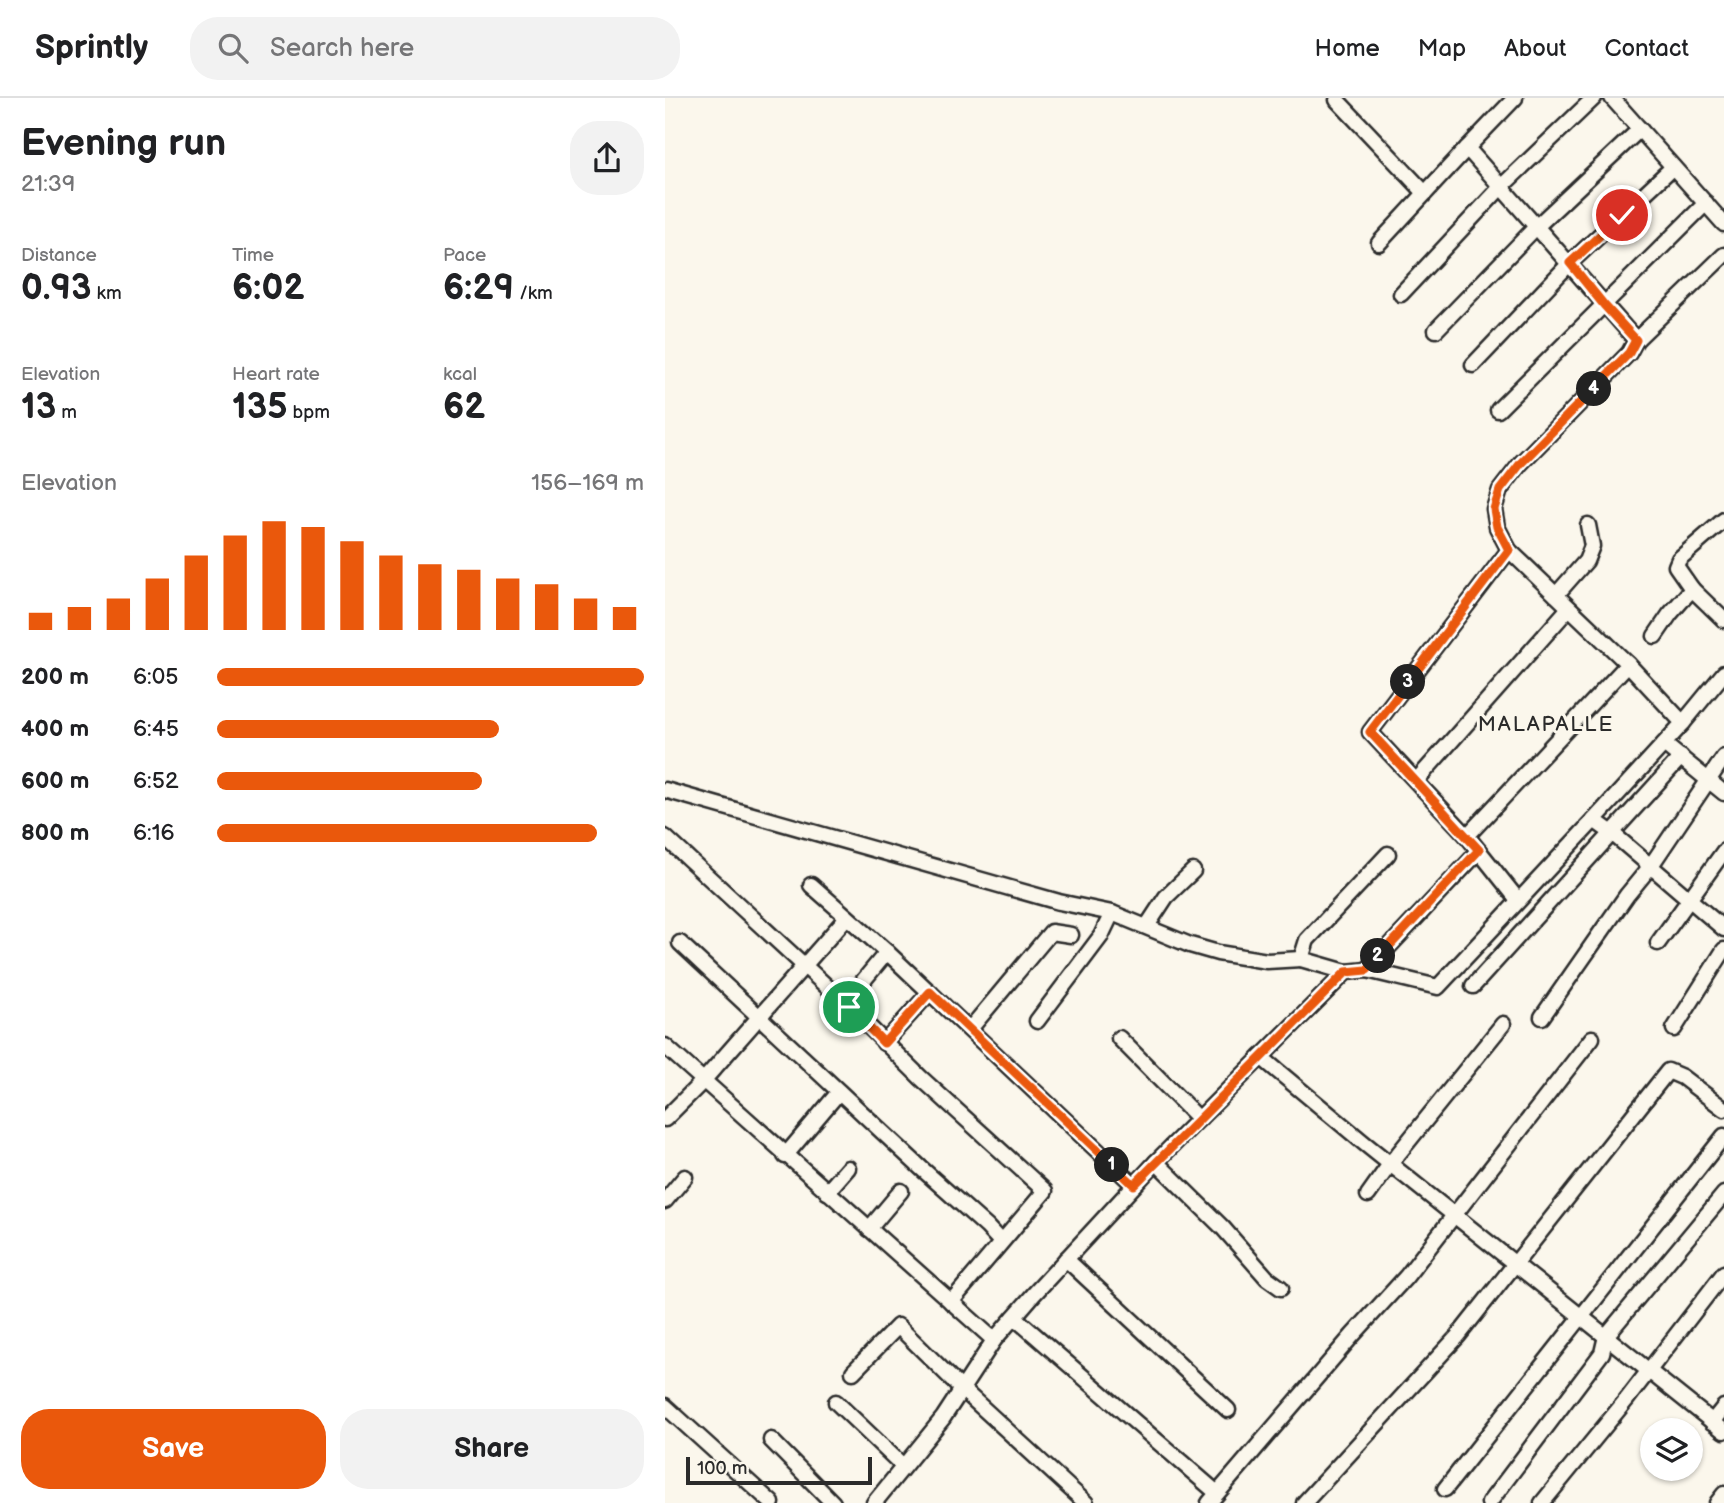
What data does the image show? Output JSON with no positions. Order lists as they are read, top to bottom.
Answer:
{
  "districts": ["MALAPALLE"],
  "scale_bar": "100 m",
  "page": {
    "header": "Sprintly",
    "search": "Search here",
    "nav": [
      "Home",
      "Map",
      "About",
      "Contact"
    ],
    "heading": ["Evening run", "21:39"],
    "stats": [
      ["Distance", "0.93 km"],
      ["Time", "6:02"],
      ["Pace", "6:29 /km"],
      ["Elevation", "13 m"],
      ["Heart rate", "135 bpm"],
      ["kcal", "62"]
    ],
    "pins": [
      "4",
      "3",
      "2",
      "1"
    ],
    "chart": ["Elevation", "156–169 m"],
    "list": [
      {
        "name": "200 m",
        "note": "6:05"
      },
      {
        "name": "400 m",
        "note": "6:45"
      },
      {
        "name": "600 m",
        "note": "6:52"
      },
      {
        "name": "800 m",
        "note": "6:16"
      }
    ],
    "buttons": ["Save", "Share"],
    "scale": "100 m"
  }
}
